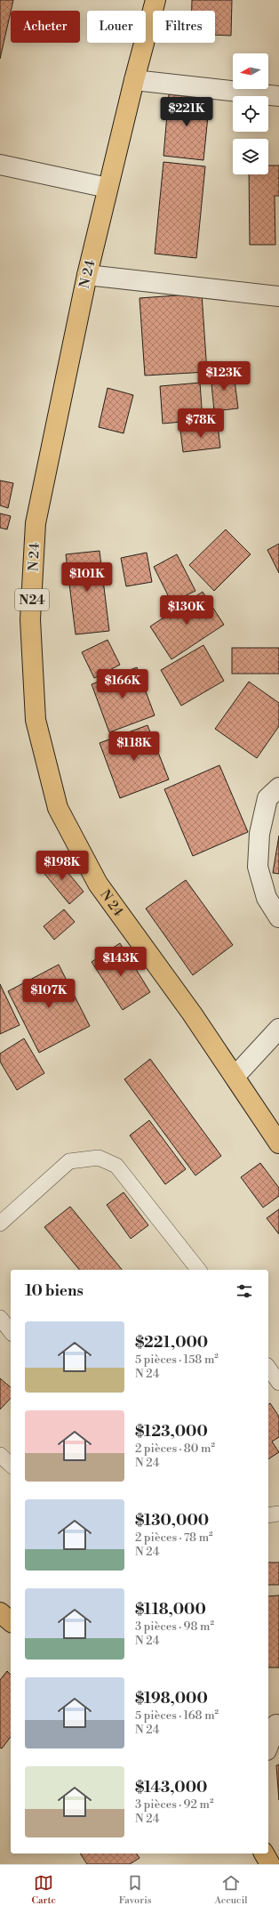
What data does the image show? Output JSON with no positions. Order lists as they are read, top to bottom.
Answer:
{
  "streets": {
    "main road": ["N 24", "N24"]
  },
  "north": "left",
  "page": {
    "chip": ["Acheter", "Louer", "Filtres"],
    "price": [
      "$221K",
      "$123K",
      "$78K",
      "$101K",
      "$130K",
      "$166K",
      "$118K",
      "$198K",
      "$143K",
      "$107K"
    ],
    "heading": "10 biens",
    "list": [
      {
        "name": "$221,000",
        "note": "5 pièces · 158 m² · N 24"
      },
      {
        "name": "$123,000",
        "note": "2 pièces · 80 m² · N 24"
      },
      {
        "name": "$130,000",
        "note": "2 pièces · 78 m² · N 24"
      },
      {
        "name": "$118,000",
        "note": "3 pièces · 98 m² · N 24"
      },
      {
        "name": "$198,000",
        "note": "5 pièces · 168 m² · N 24"
      },
      {
        "name": "$143,000",
        "note": "3 pièces · 92 m² · N 24"
      }
    ],
    "tabs": ["Carte", "Favoris", "Accueil"]
  }
}
